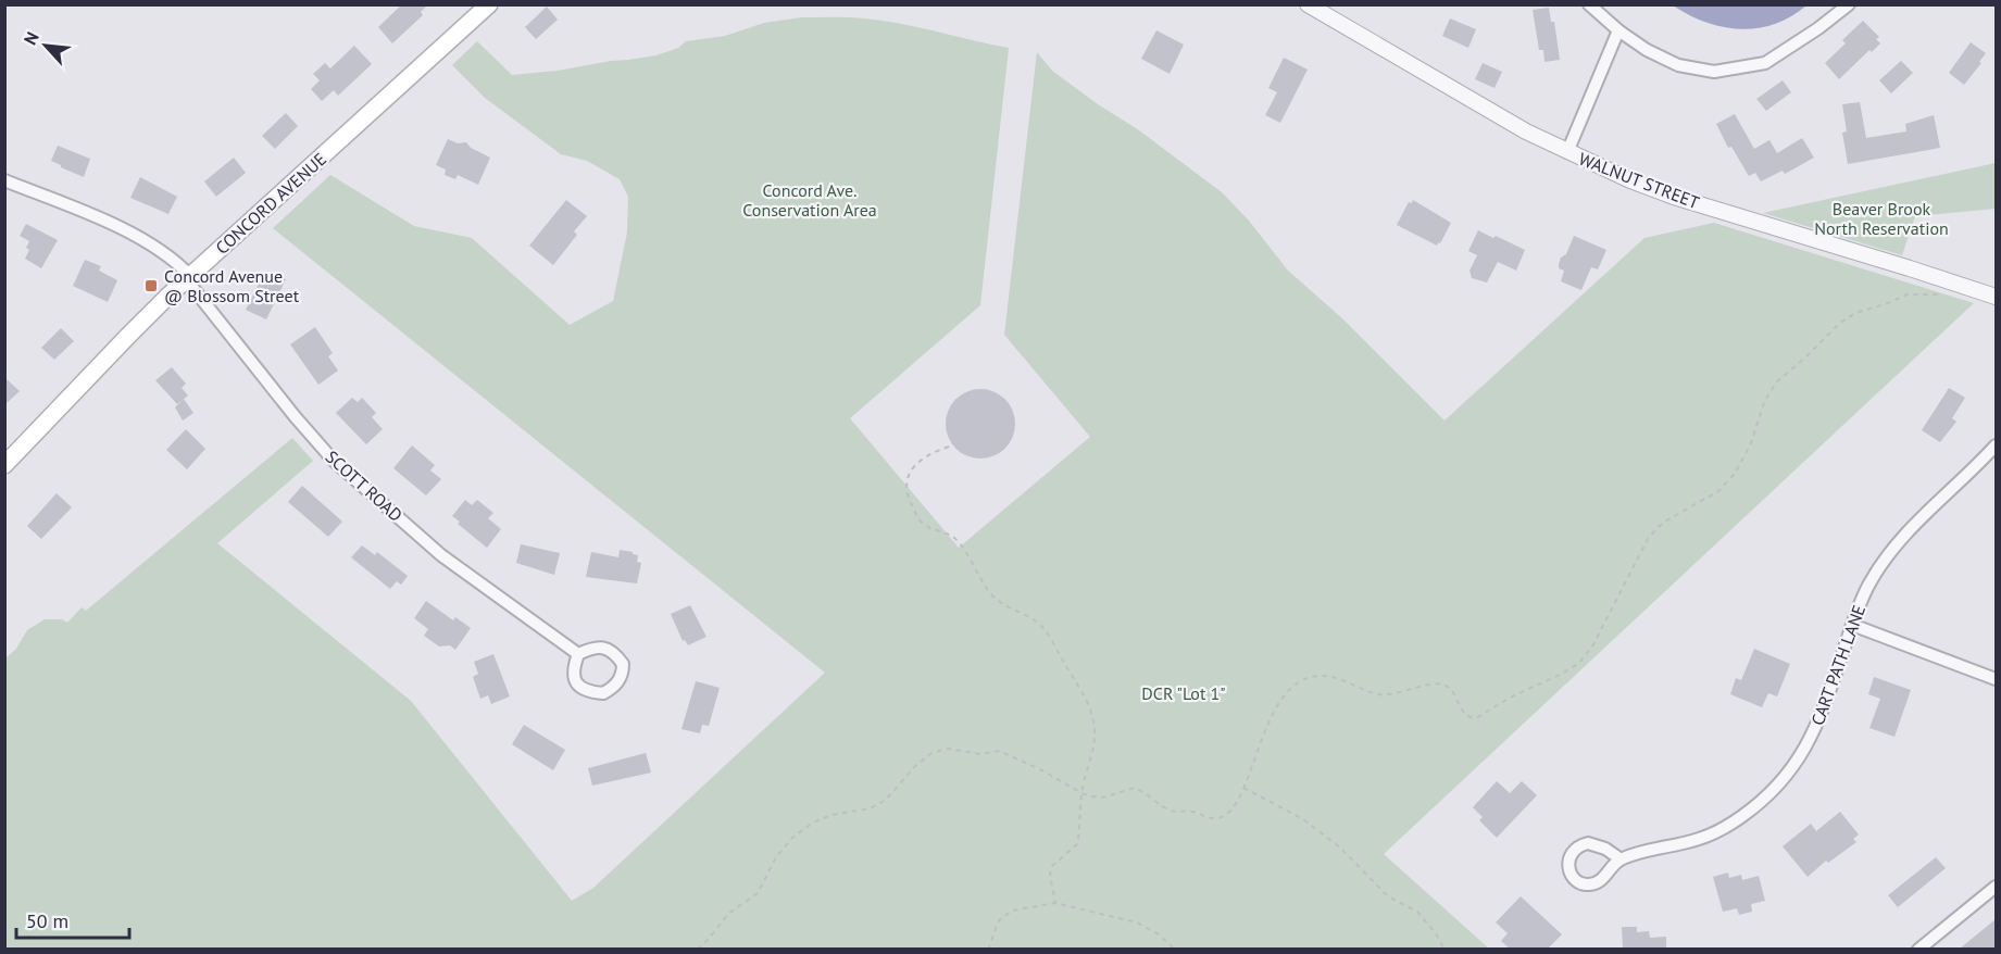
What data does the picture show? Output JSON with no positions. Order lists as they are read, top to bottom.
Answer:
{
  "streets": {
    "main road": ["CONCORD AVENUE"],
    "street": ["WALNUT STREET", "SCOTT ROAD", "CART PATH LANE"]
  },
  "crossings": [
    ["CONCORD AVENUE", "SCOTT ROAD"]
  ],
  "parks": ["Concord Ave. Conservation Area", "Beaver Brook North Reservation", "DCR \"Lot 1\""],
  "places": {
    "transit": ["Concord Avenue @ Blossom Street"]
  },
  "scale_bar": "50 m",
  "north": "top left"
}
